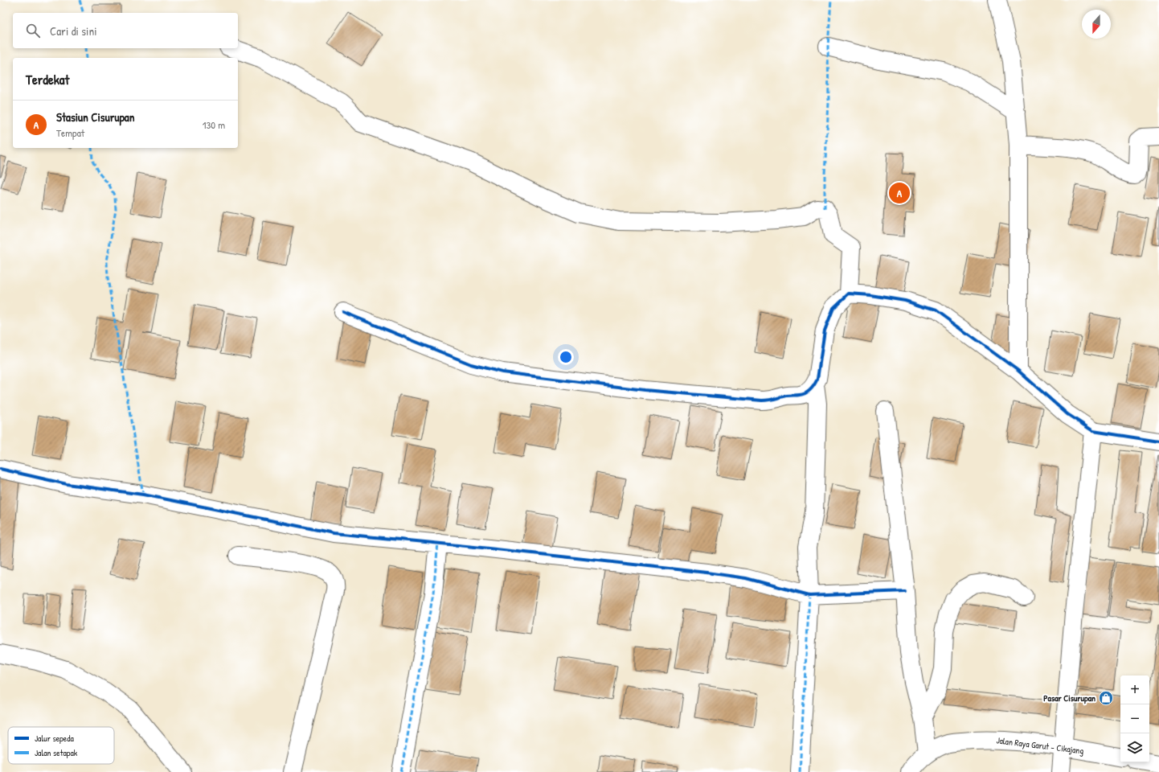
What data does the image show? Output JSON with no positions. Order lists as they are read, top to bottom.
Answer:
{
  "streets": {
    "street": ["Jalan Raya Garut - Cikajang"]
  },
  "places": {
    "shop": ["Pasar Cisurupan"]
  },
  "legend": ["Jalur sepeda", "Jalan setapak"],
  "north": "bottom",
  "page": {
    "search": "Cari di sini",
    "heading": "Terdekat",
    "list": [
      {
        "mark": "A",
        "name": "Stasiun Cisurupan",
        "note": "Tempat",
        "value": "130 m"
      }
    ],
    "pins": "A",
    "map_buttons": ["+", "−"]
  }
}
